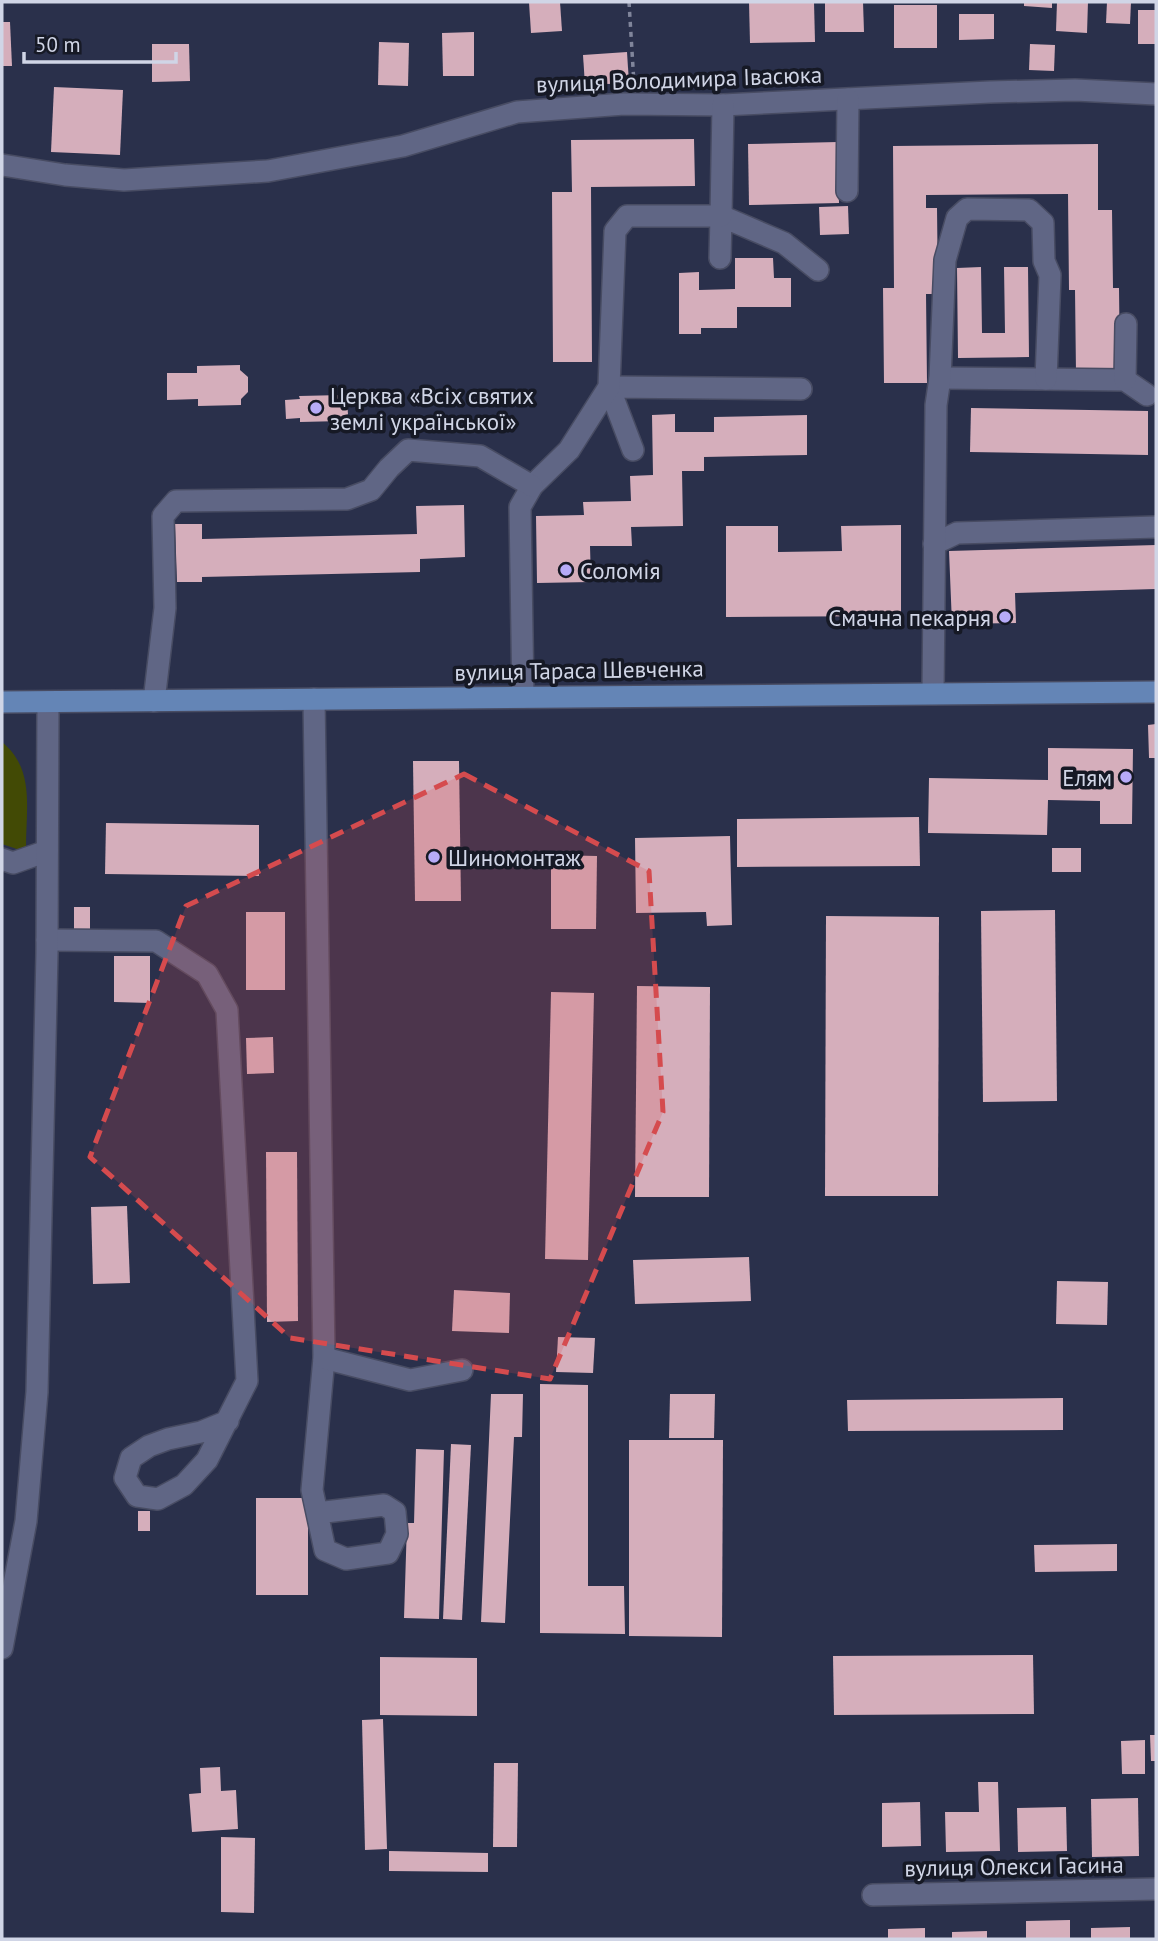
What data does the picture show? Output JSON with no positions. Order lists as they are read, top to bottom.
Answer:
{
  "streets": {
    "main road": ["вулиця Тараса Шевченка"],
    "street": ["вулиця Володимира Івасюка", "вулиця Олекси Гасина"]
  },
  "places": [
    "Церква «Всіх святих землі української»",
    "Соломiя",
    "Смачна пекарня",
    "Елям",
    "Шиномонтаж"
  ],
  "scale_bar": "50 m"
}
